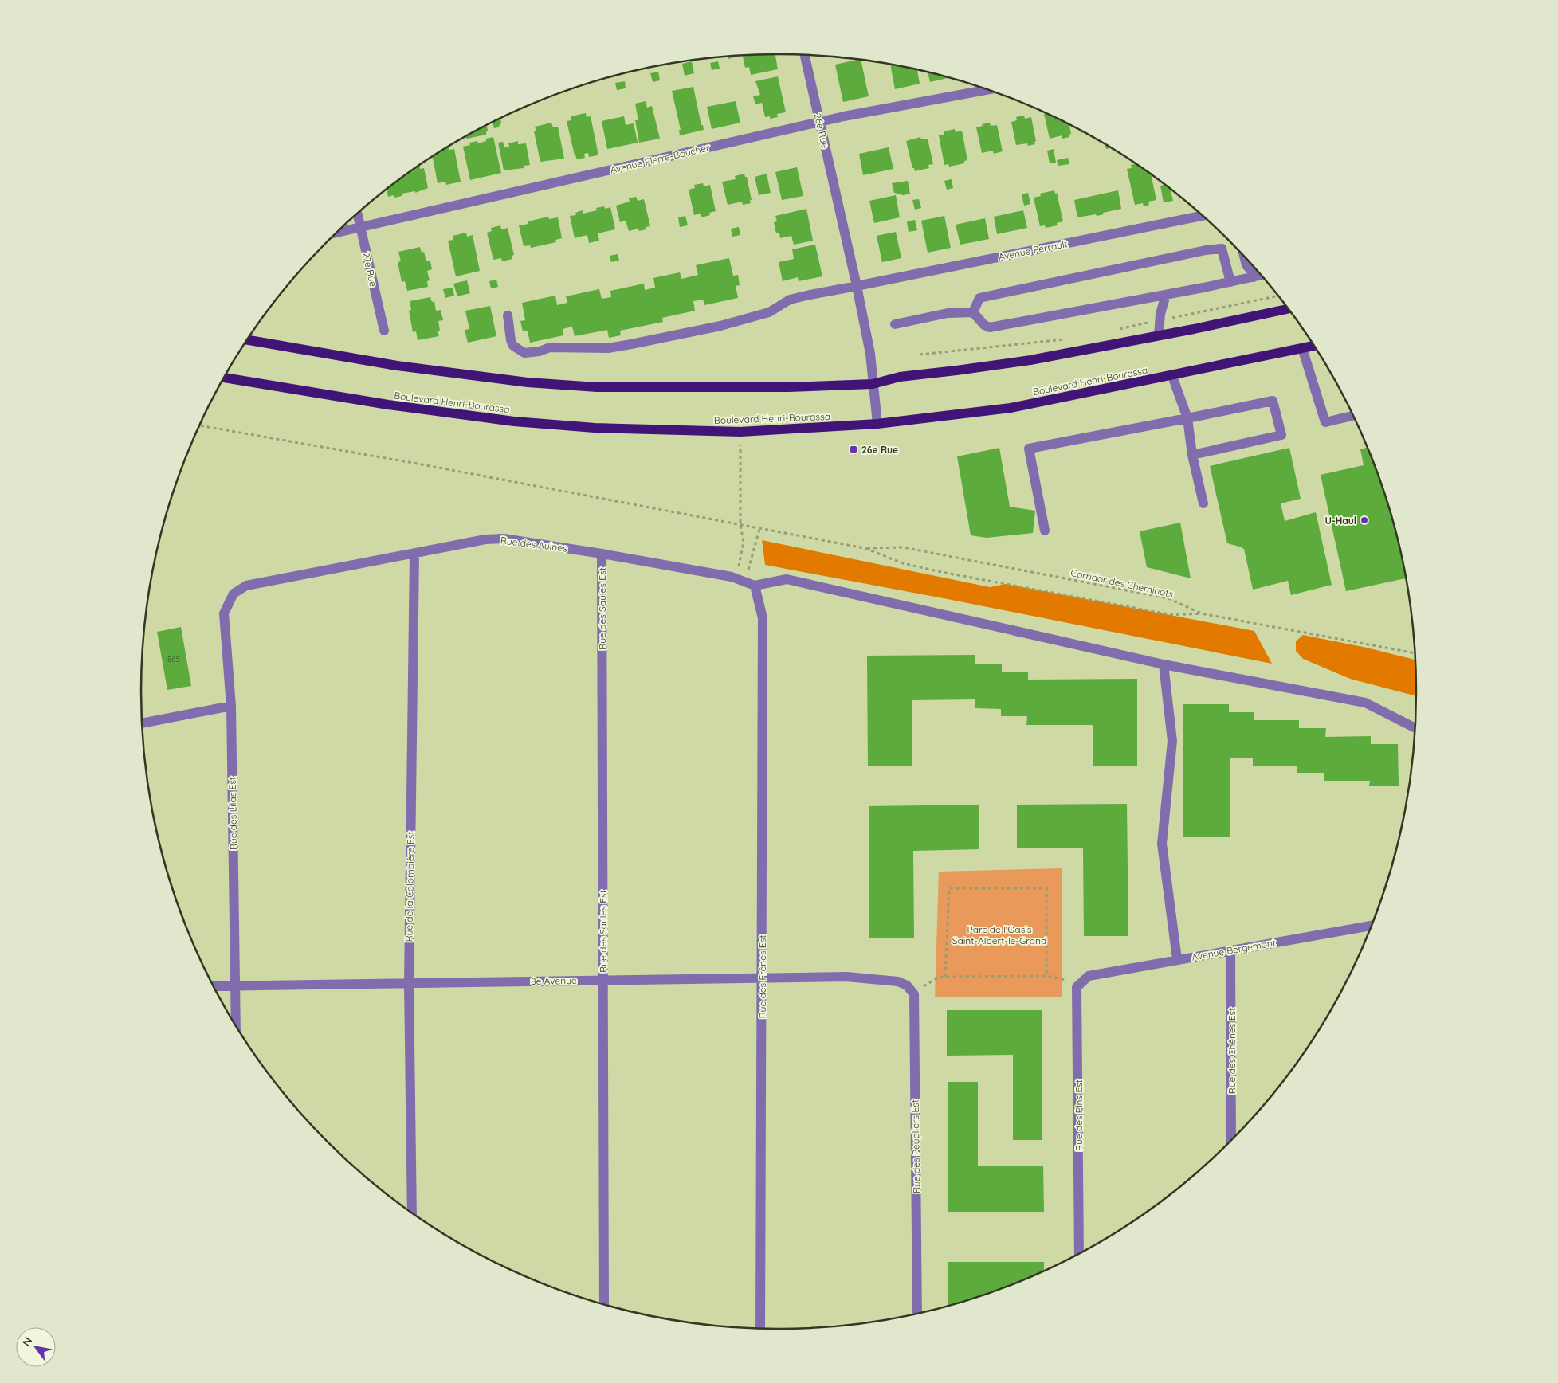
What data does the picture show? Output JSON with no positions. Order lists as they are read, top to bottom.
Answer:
{
  "streets": {
    "main road": ["Boulevard Henri-Bourassa"],
    "street": [
      "26e Rue",
      "Avenue Pierre-Boucher",
      "Avenue Perrault",
      "27e Rue",
      "Rue des Aulnes",
      "Rue des Saules Est",
      "Rue des Lilas Est",
      "Rue de la Colombière Est",
      "Avenue Bergemont",
      "Rue des Frênes Est",
      "8e Avenue",
      "Rue des Chênes Est",
      "Rue des Pins Est",
      "Rue des Peupliers Est"
    ],
    "path": ["Corridor des Cheminots"]
  },
  "crossings": [
    ["26e Rue", "Avenue Pierre-Boucher"],
    ["26e Rue", "Avenue Perrault"],
    ["26e Rue", "Boulevard Henri-Bourassa"],
    ["Avenue Pierre-Boucher", "27e Rue"],
    ["Rue des Aulnes", "Rue des Saules Est"],
    ["Rue des Aulnes", "Rue des Lilas Est"],
    ["Rue des Aulnes", "Rue de la Colombière Est"],
    ["Rue des Aulnes", "Rue des Frênes Est"],
    ["Rue des Saules Est", "8e Avenue"],
    ["Rue des Lilas Est", "8e Avenue"],
    ["Rue de la Colombière Est", "8e Avenue"],
    ["Avenue Bergemont", "Rue des Chênes Est"],
    ["Avenue Bergemont", "Rue des Pins Est"],
    ["Rue des Frênes Est", "8e Avenue"],
    ["8e Avenue", "Rue des Peupliers Est"]
  ],
  "parks": ["Parc de l'Oasis Saint-Albert-le-Grand"],
  "places": {
    "transit": ["26e Rue"],
    "other": ["U-Haul"]
  },
  "house_numbers": ["865"],
  "north": "top left"
}
